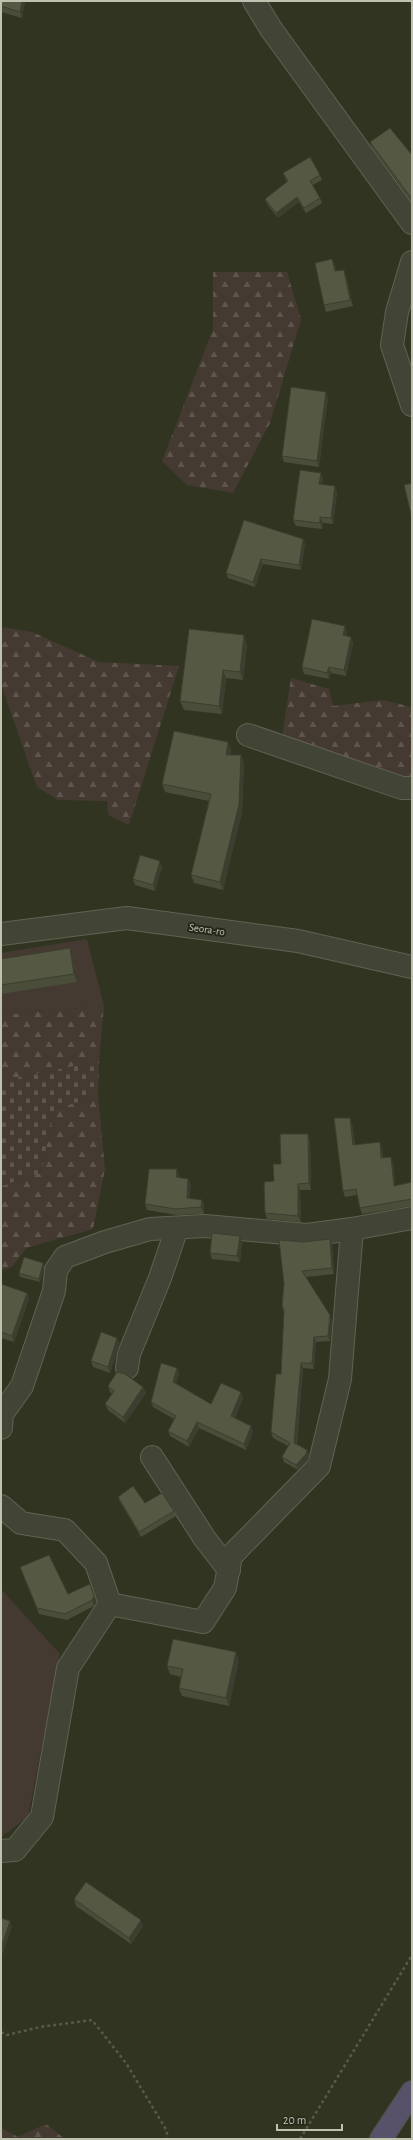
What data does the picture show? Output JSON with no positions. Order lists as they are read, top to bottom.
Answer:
{
  "streets": {
    "street": ["Seora-ro"]
  },
  "scale_bar": "20 m"
}
